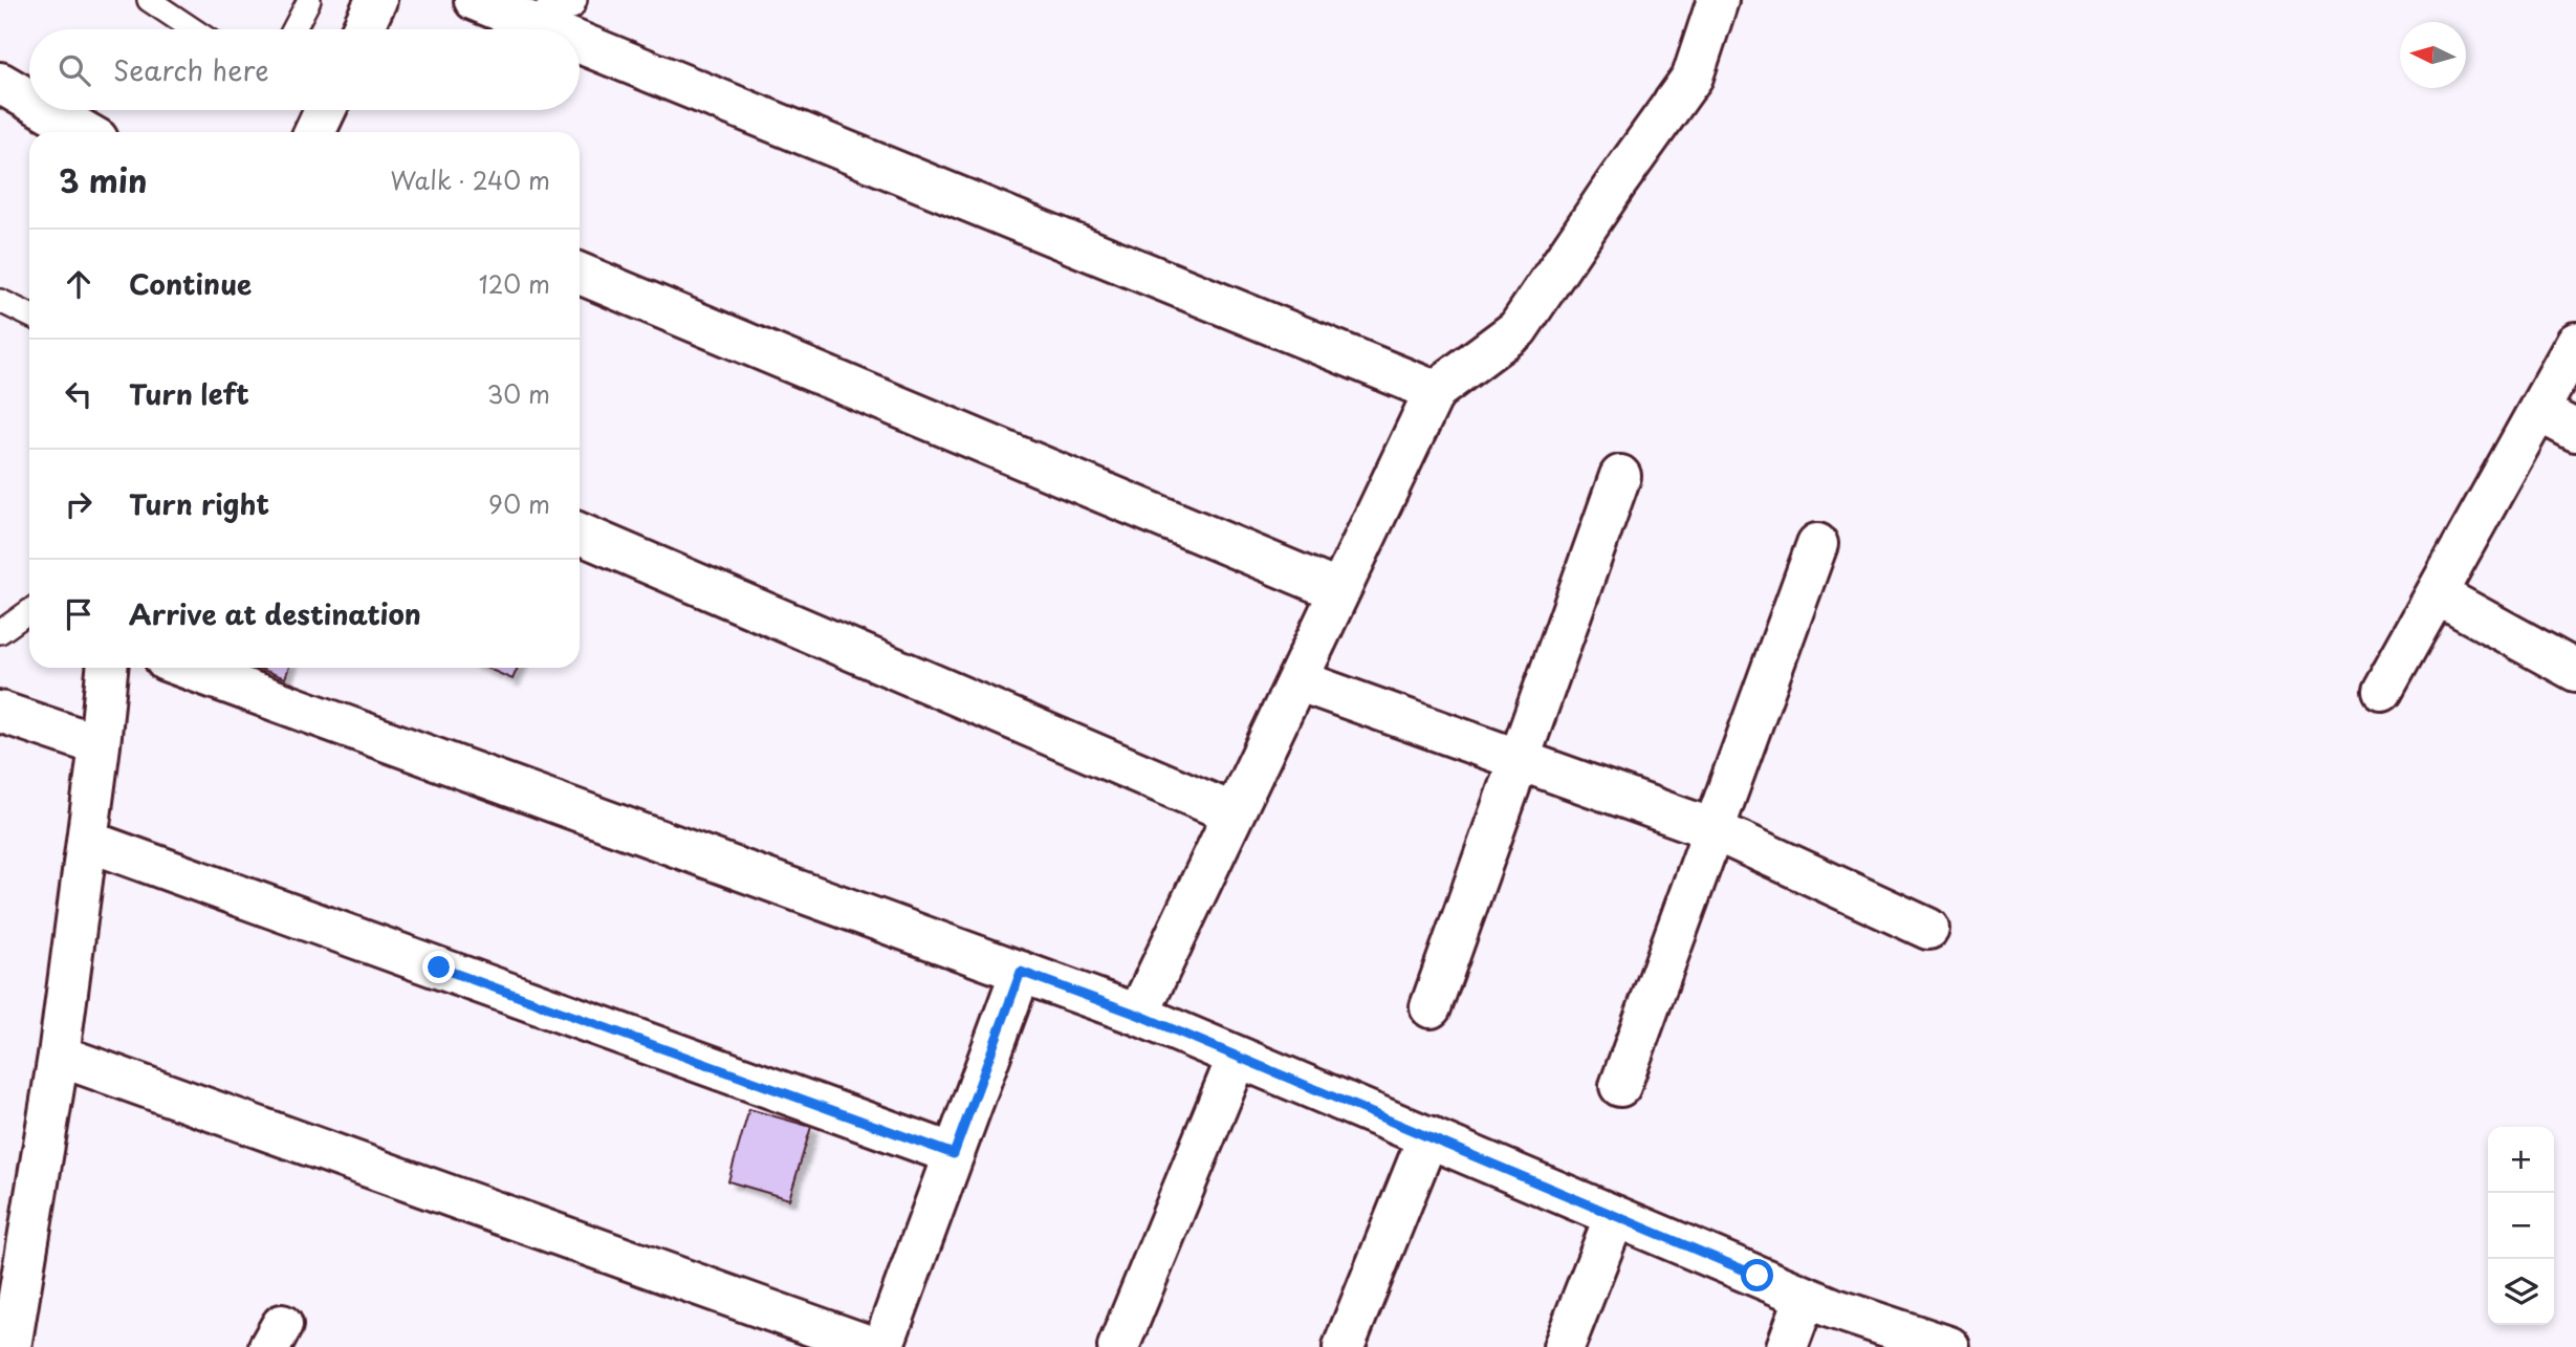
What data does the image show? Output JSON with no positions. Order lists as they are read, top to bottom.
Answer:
{
  "north": "left",
  "page": {
    "search": "Search here",
    "heading": ["3 min", "Walk · 240 m"],
    "list": [
      ["Continue", "120 m"],
      ["Turn left", "30 m"],
      ["Turn right", "90 m"],
      "Arrive at destination"
    ],
    "map_buttons": ["+", "−"]
  }
}
